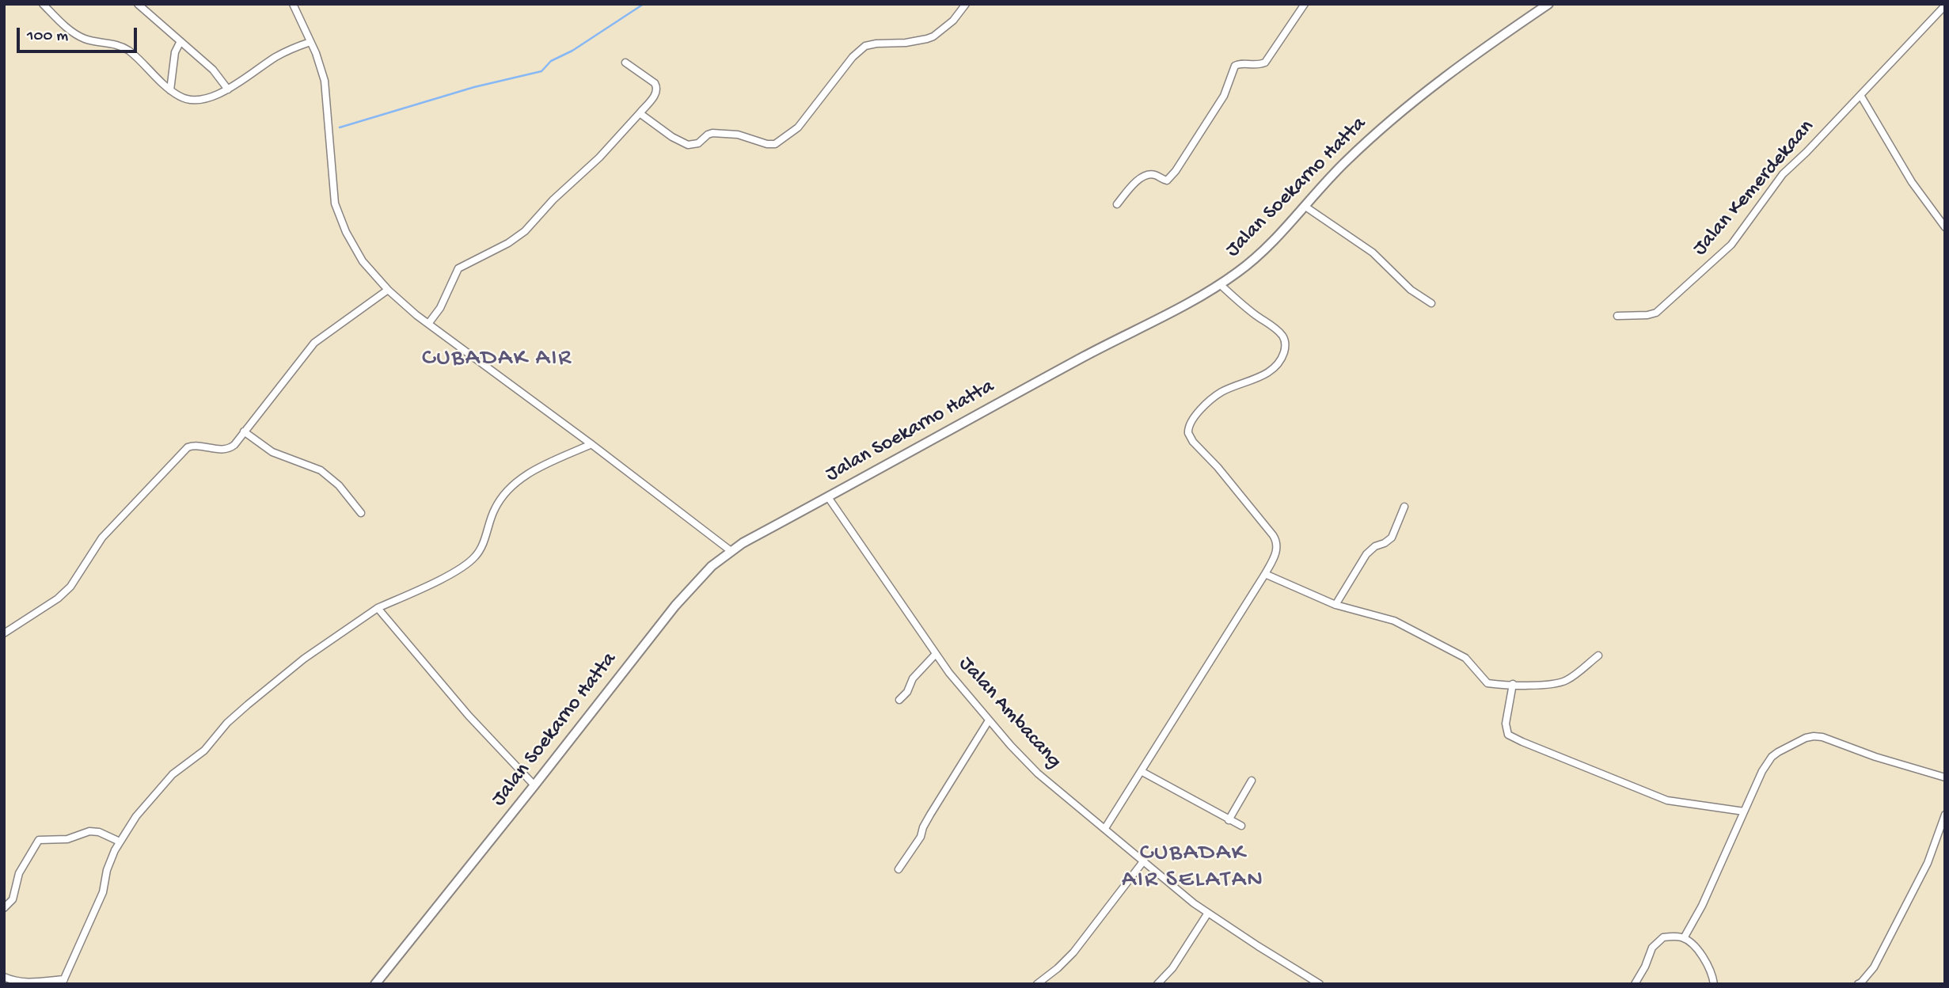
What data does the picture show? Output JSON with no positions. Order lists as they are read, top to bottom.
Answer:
{
  "streets": {
    "street": ["Jalan Soekarno Hatta", "Jalan Kemerdekaan", "Jalan Ambacang"]
  },
  "crossings": [
    ["Jalan Soekarno Hatta", "Jalan Ambacang"]
  ],
  "districts": ["CUBADAK AIR", "CUBADAK AIR SELATAN"],
  "scale_bar": "100 m"
}
